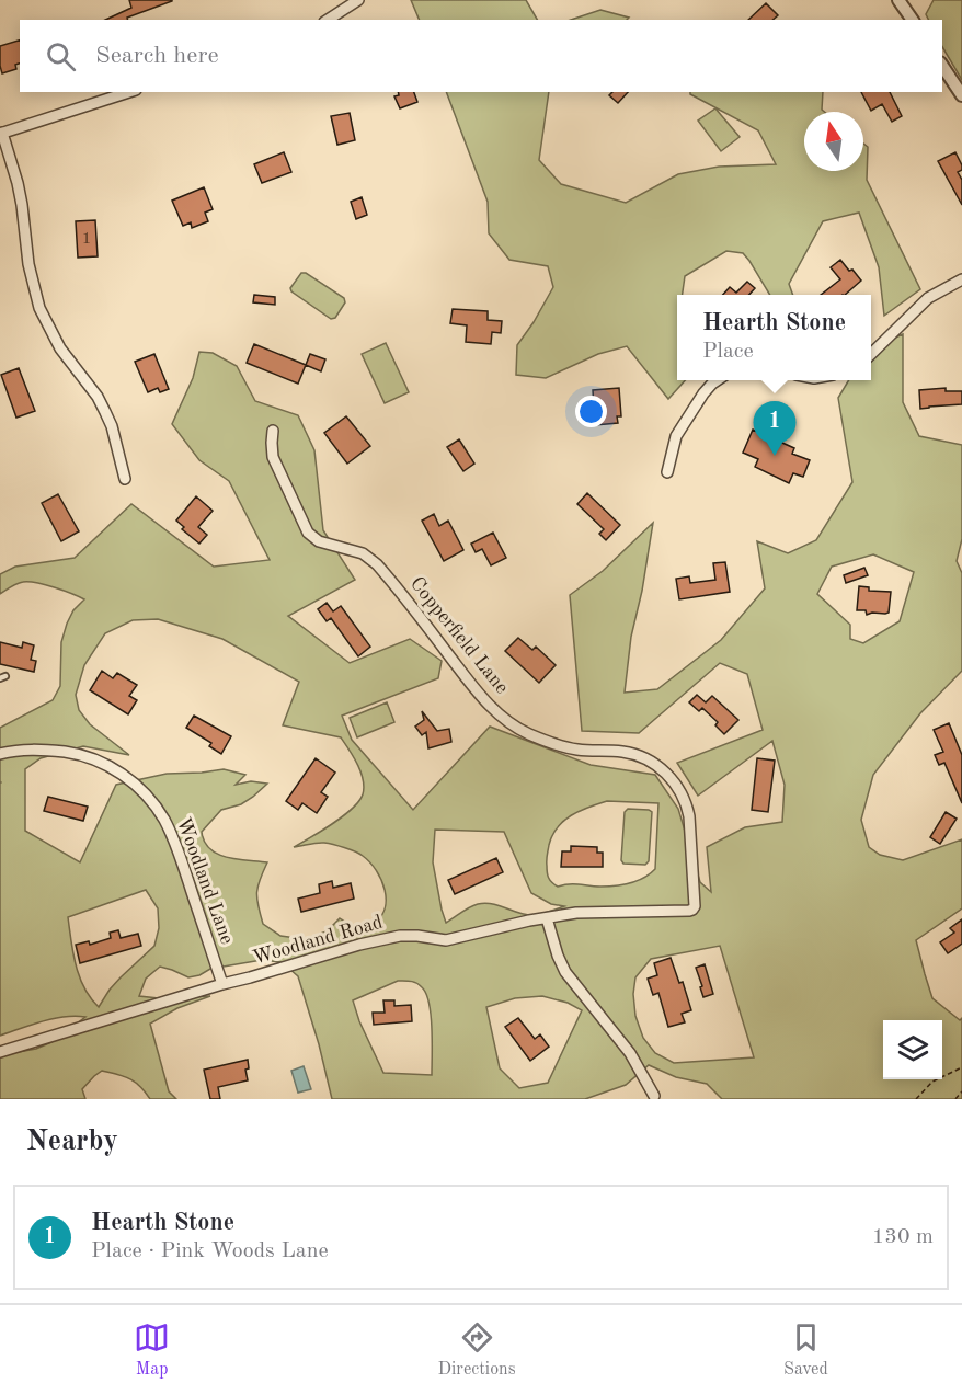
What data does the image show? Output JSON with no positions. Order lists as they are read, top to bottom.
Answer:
{
  "streets": {
    "street": ["Copperfield Lane", "Woodland Lane", "Woodland Road"]
  },
  "crossings": [
    ["Copperfield Lane", "Woodland Road"],
    ["Woodland Lane", "Woodland Road"]
  ],
  "house_numbers": ["1"],
  "north": "top",
  "page": {
    "search": "Search here",
    "popup": ["Hearth Stone", "Place"],
    "pins": "1",
    "heading": "Nearby",
    "list": [
      {
        "mark": "1",
        "name": "Hearth Stone",
        "note": "Place · Pink Woods Lane",
        "value": "130 m"
      }
    ],
    "nav": ["Map", "Directions", "Saved"]
  }
}
